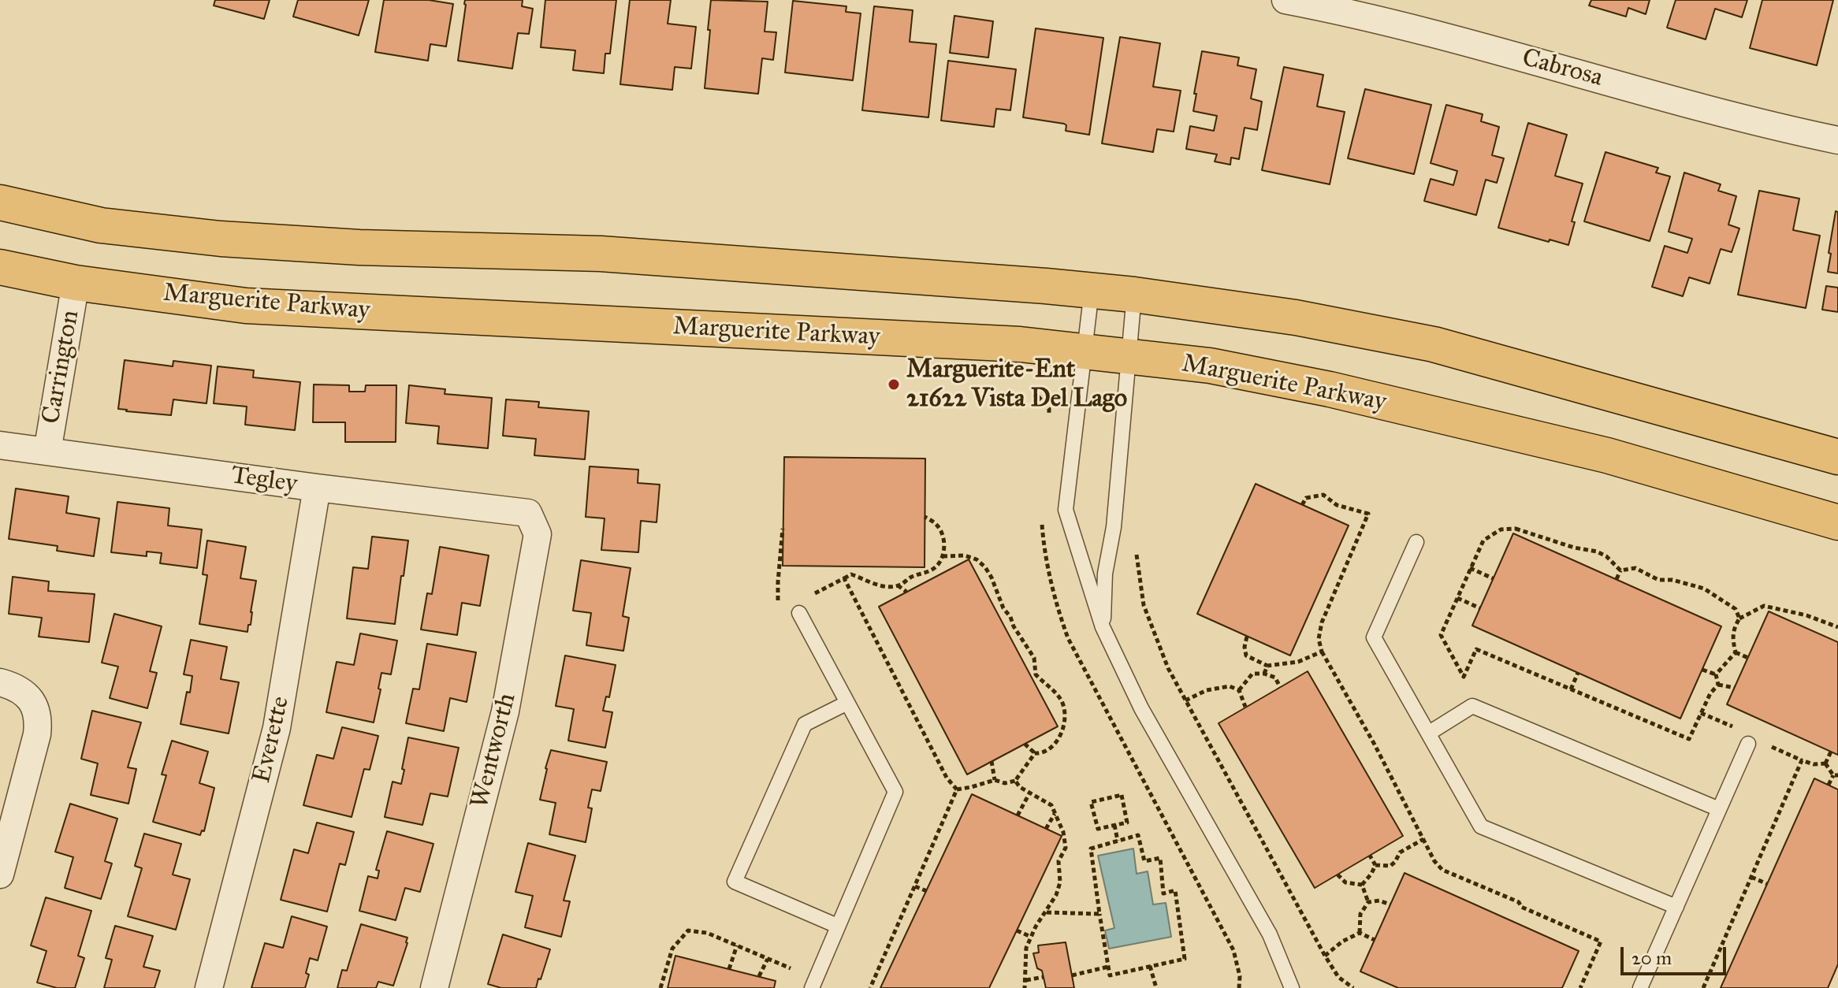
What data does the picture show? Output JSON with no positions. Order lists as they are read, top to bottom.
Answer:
{
  "streets": {
    "main road": ["Marguerite Parkway"],
    "street": [
      "Cabrosa",
      "Carrington",
      "Tegley",
      "Everette",
      "Wentworth"
    ]
  },
  "crossings": [
    ["Marguerite Parkway", "Carrington"],
    ["Carrington", "Tegley"],
    ["Tegley", "Everette"],
    ["Tegley", "Wentworth"]
  ],
  "places": ["Marguerite-Ent 21622 Vista Del Lago"],
  "scale_bar": "20 m"
}
